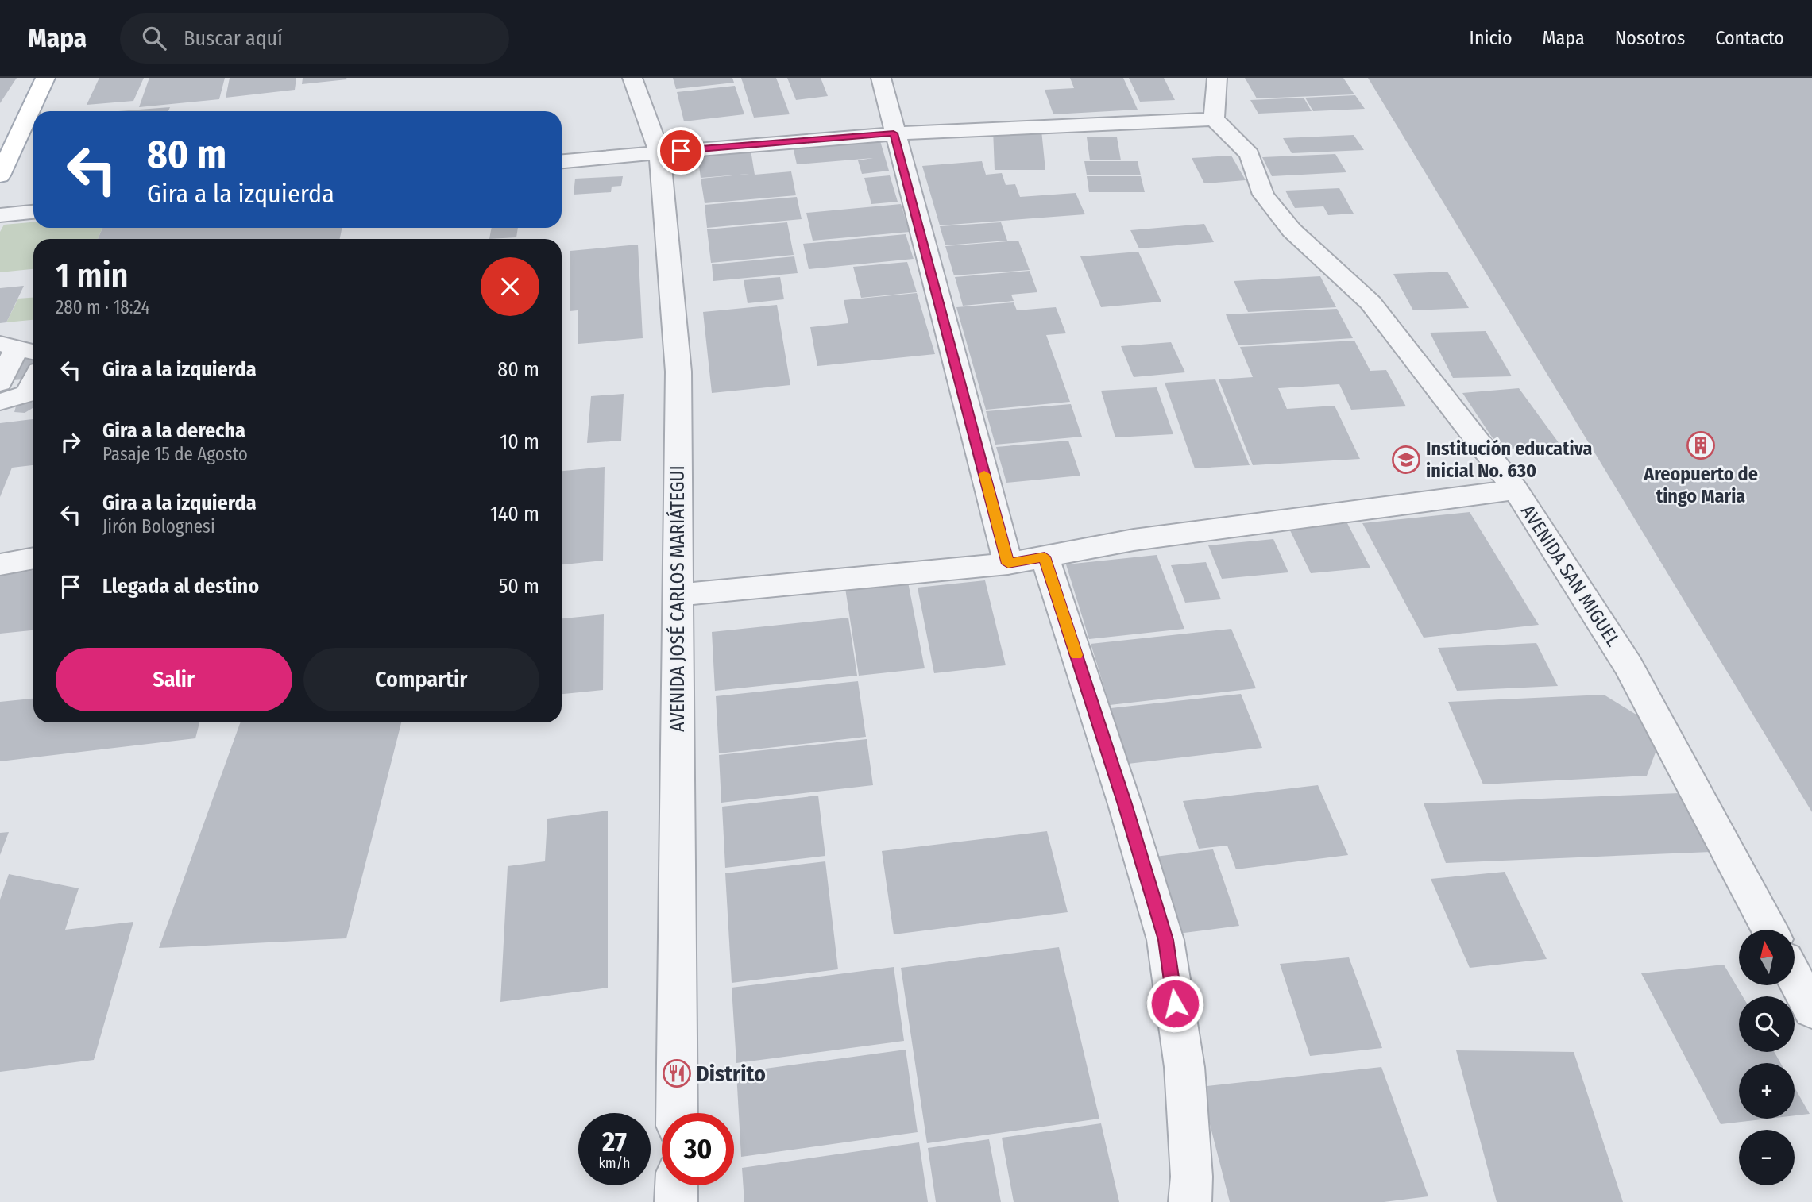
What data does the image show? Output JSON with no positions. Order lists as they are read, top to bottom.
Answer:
{
  "streets": {
    "street": ["AVENIDA SAN MIGUEL", "AVENIDA JOSÉ CARLOS MARIÁTEGUI"]
  },
  "places": {
    "building": ["Areopuerto de tingo Maria"],
    "school or university": ["Institución educativa inicial No. 630"],
    "restaurant": ["Distrito"]
  },
  "north": "top",
  "page": {
    "header": "Mapa",
    "search": "Buscar aquí",
    "nav": [
      "Inicio",
      "Mapa",
      "Nosotros",
      "Contacto"
    ],
    "turn": ["80 m", "Gira a la izquierda"],
    "heading": ["1 min", "280 m · 18:24"],
    "list": [
      {
        "name": "Gira a la izquierda",
        "value": "80 m"
      },
      {
        "name": "Gira a la derecha",
        "note": "Pasaje 15 de Agosto",
        "value": "10 m"
      },
      {
        "name": "Gira a la izquierda",
        "note": "Jirón Bolognesi",
        "value": "140 m"
      },
      {
        "name": "Llegada al destino",
        "value": "50 m"
      }
    ],
    "buttons": ["Salir", "Compartir"],
    "map_buttons": ["+", "−"],
    "speed": "27 km/h",
    "limit": "30"
  }
}
